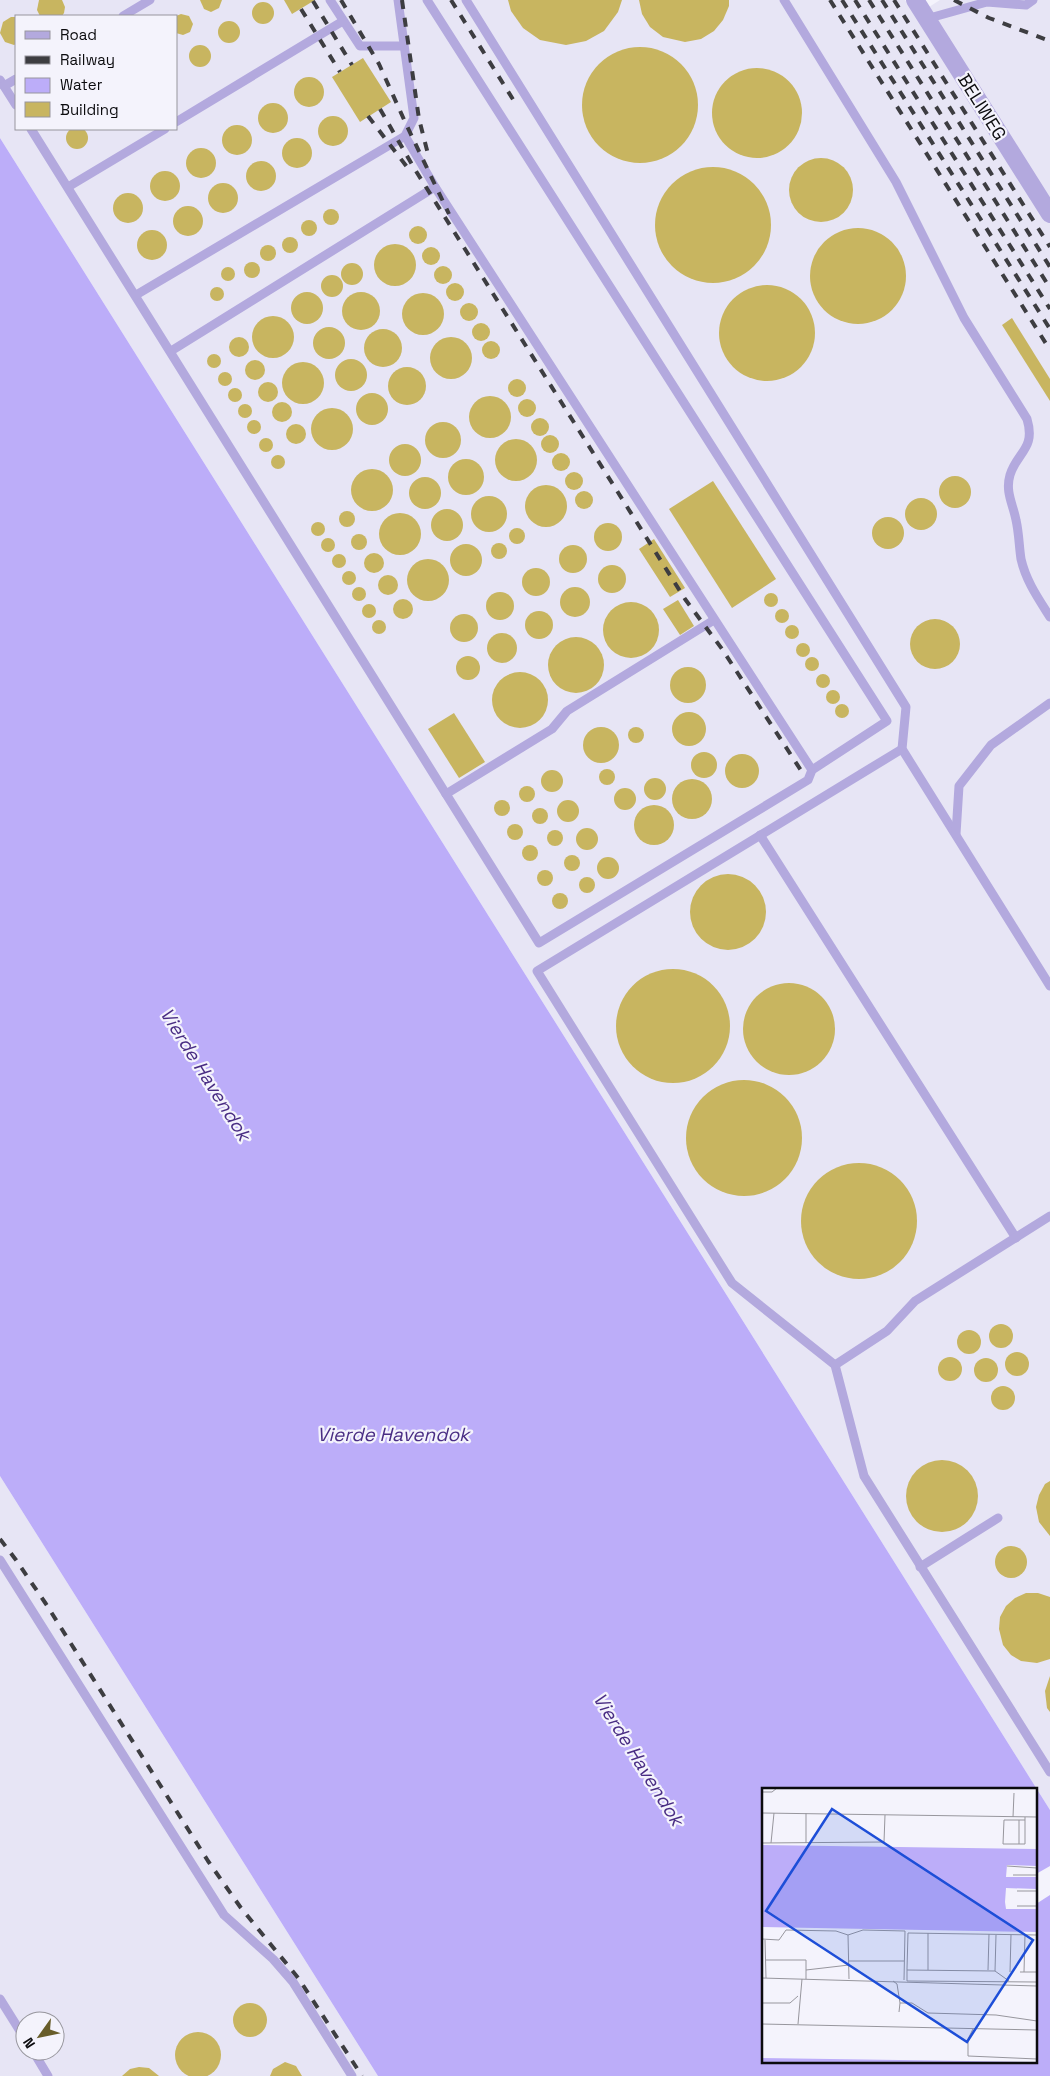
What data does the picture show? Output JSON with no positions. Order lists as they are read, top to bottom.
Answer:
{
  "streets": {
    "street": ["BELIWEG"]
  },
  "water": ["Vierde Havendok"],
  "legend": [
    "Road",
    "Railway",
    "Water",
    "Building"
  ],
  "north": "bottom left"
}
